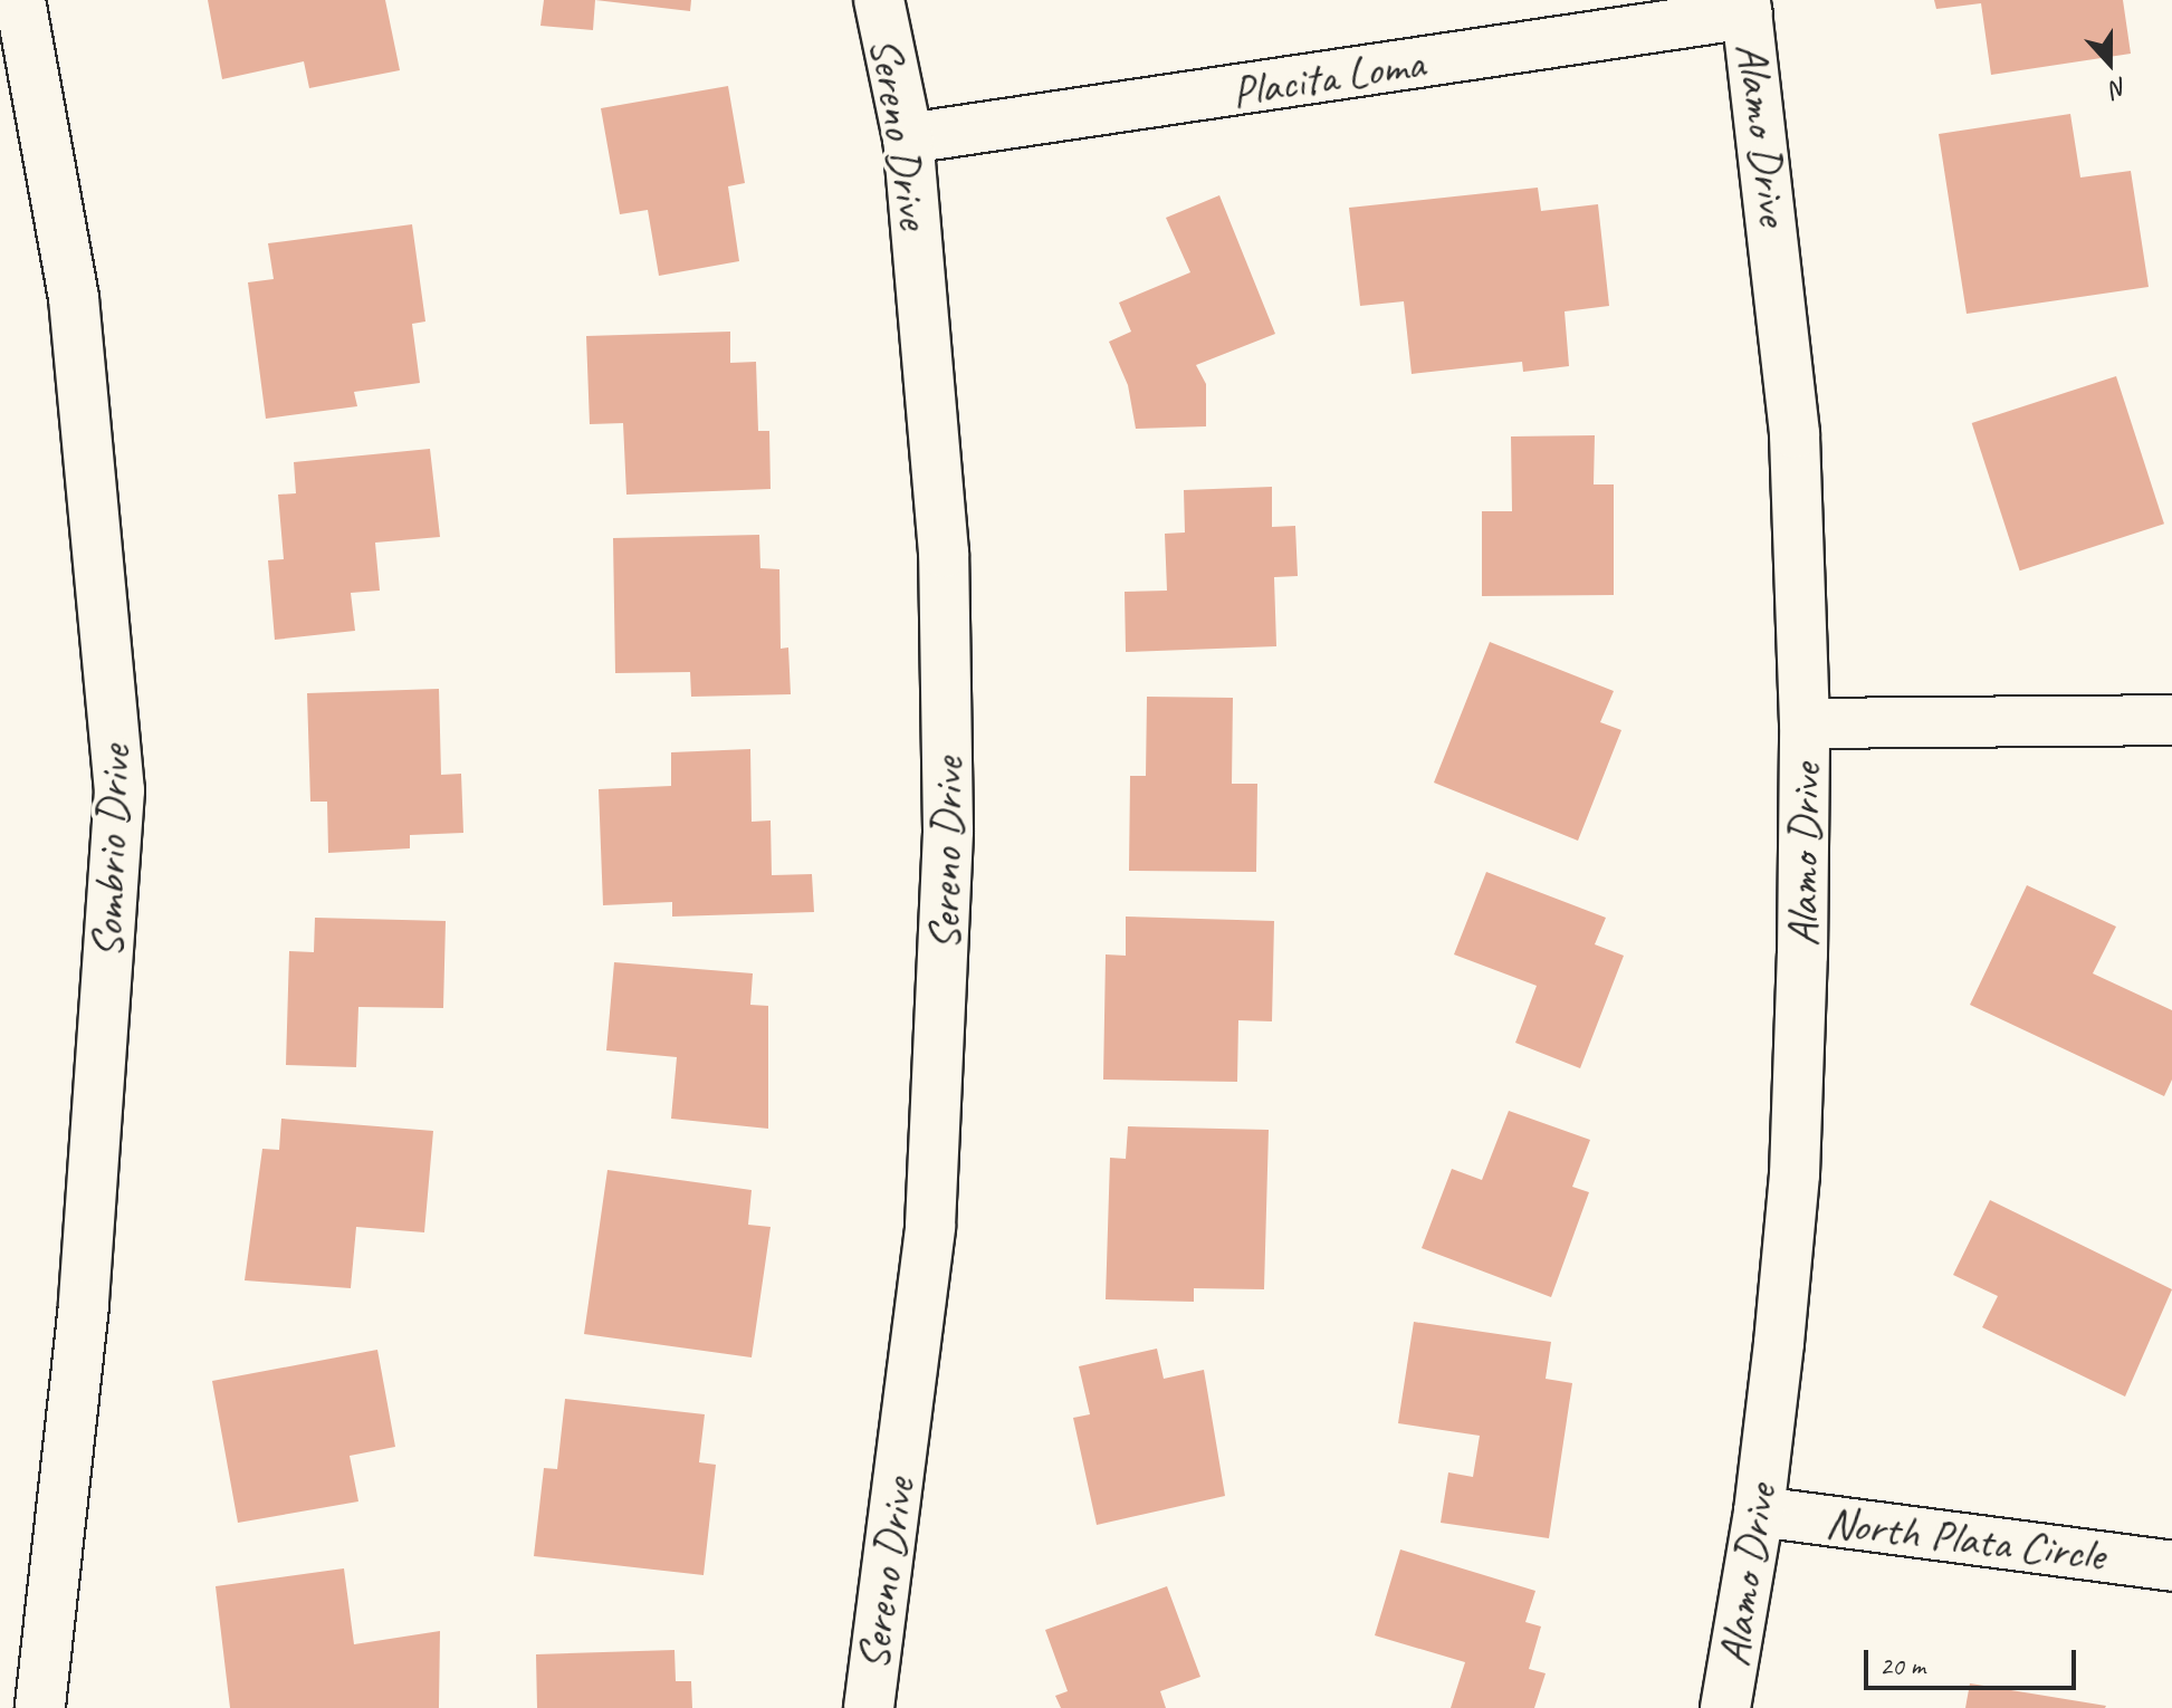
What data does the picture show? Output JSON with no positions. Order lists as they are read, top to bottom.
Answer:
{
  "streets": {
    "street": [
      "Placita Loma",
      "Sereno Drive",
      "Alamo Drive",
      "Sombrio Drive",
      "North Plata Circle"
    ]
  },
  "crossings": [
    ["Placita Loma", "Sereno Drive"],
    ["Placita Loma", "Alamo Drive"],
    ["Alamo Drive", "North Plata Circle"]
  ],
  "scale_bar": "20 m",
  "north": "bottom"
}
